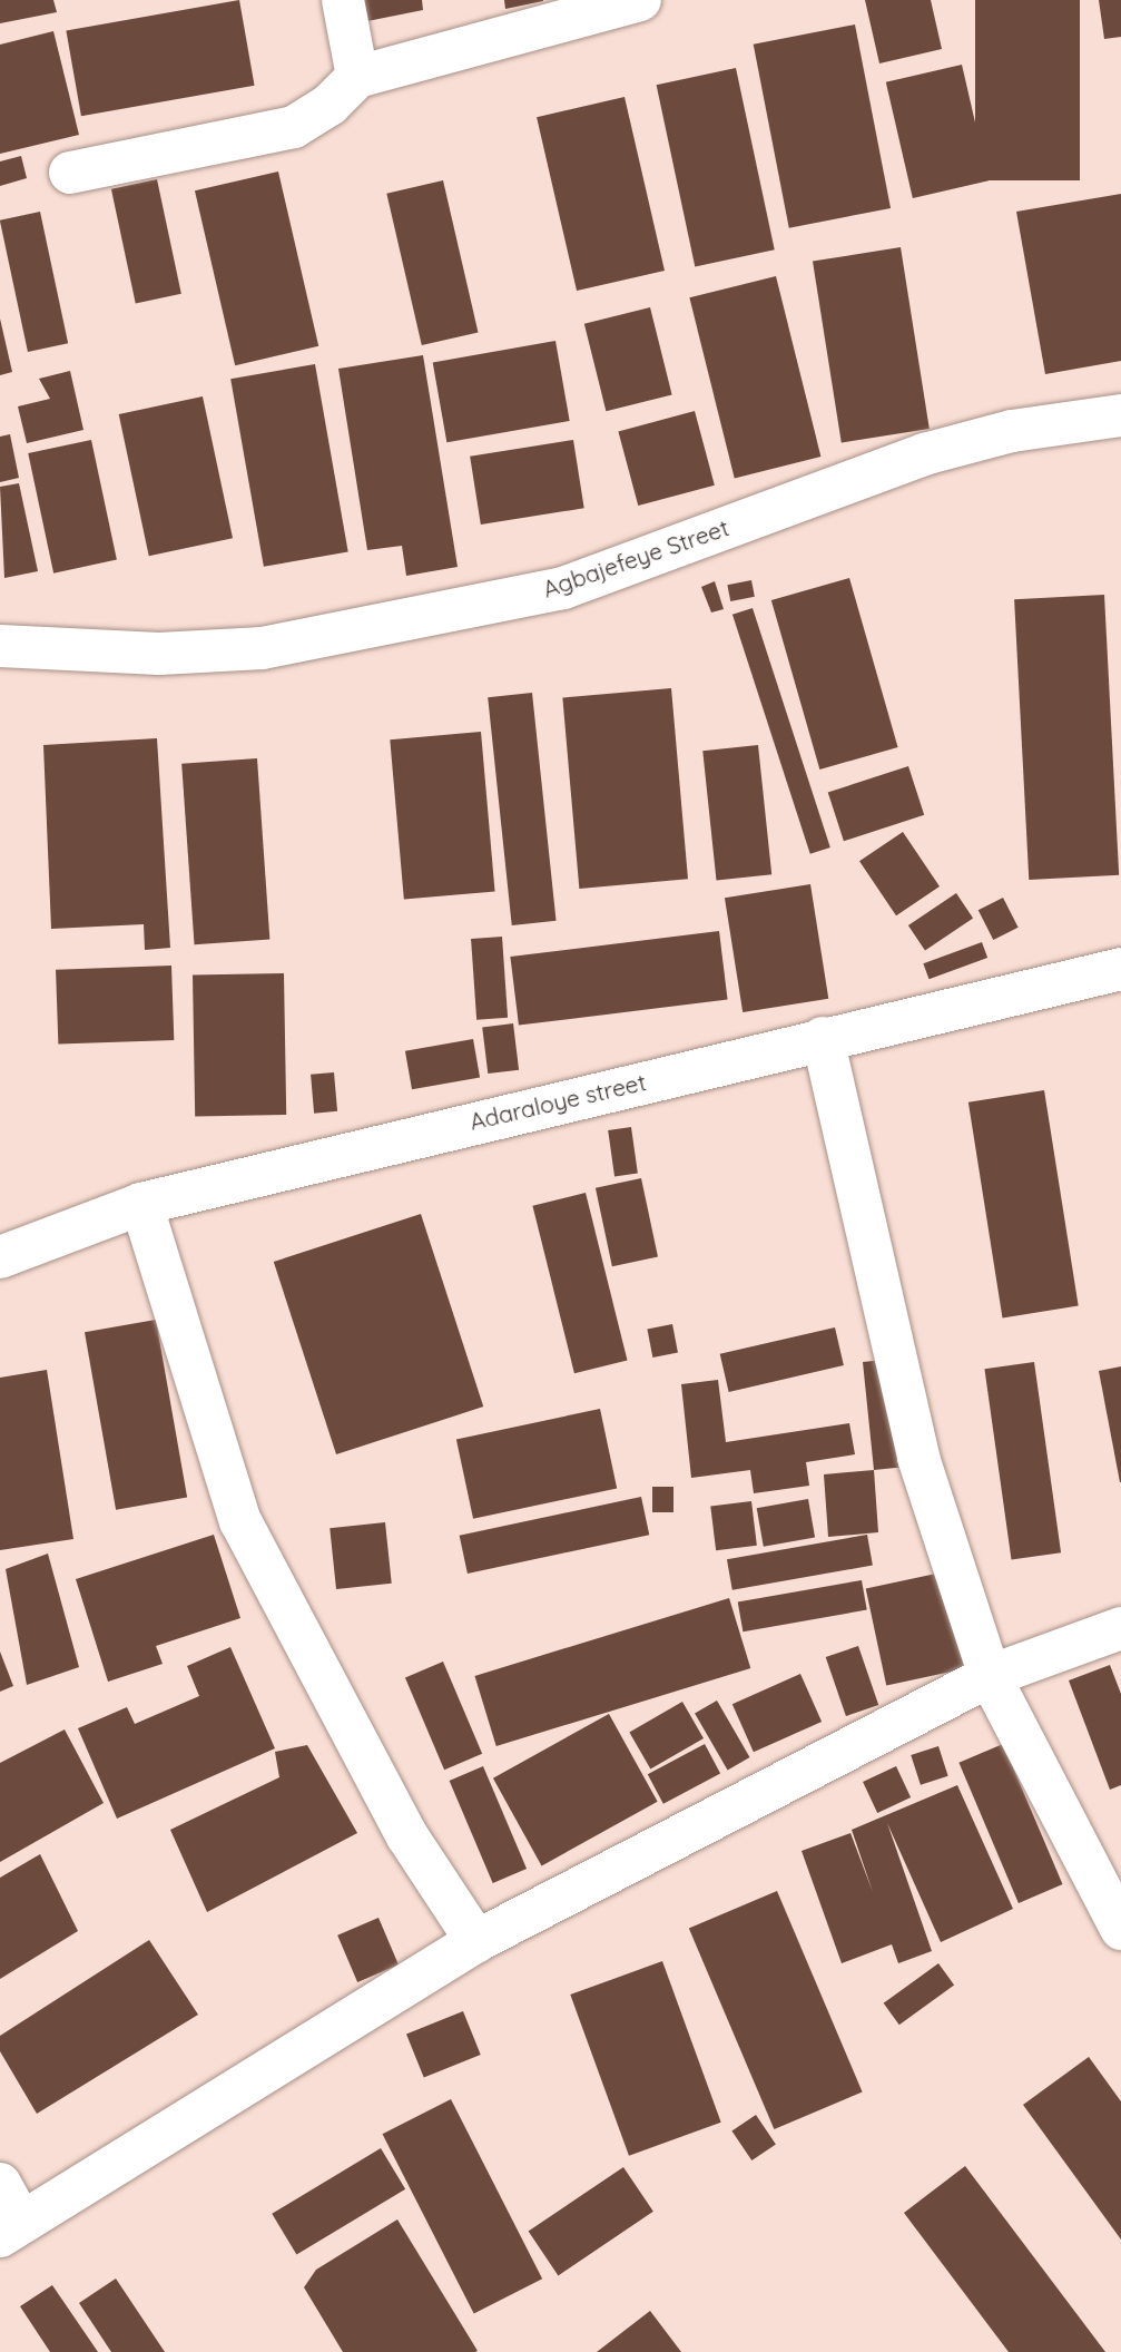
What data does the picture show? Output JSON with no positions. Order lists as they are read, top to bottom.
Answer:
{
  "streets": {
    "street": ["Agbajefeye Street", "Adaraloye street"]
  }
}
